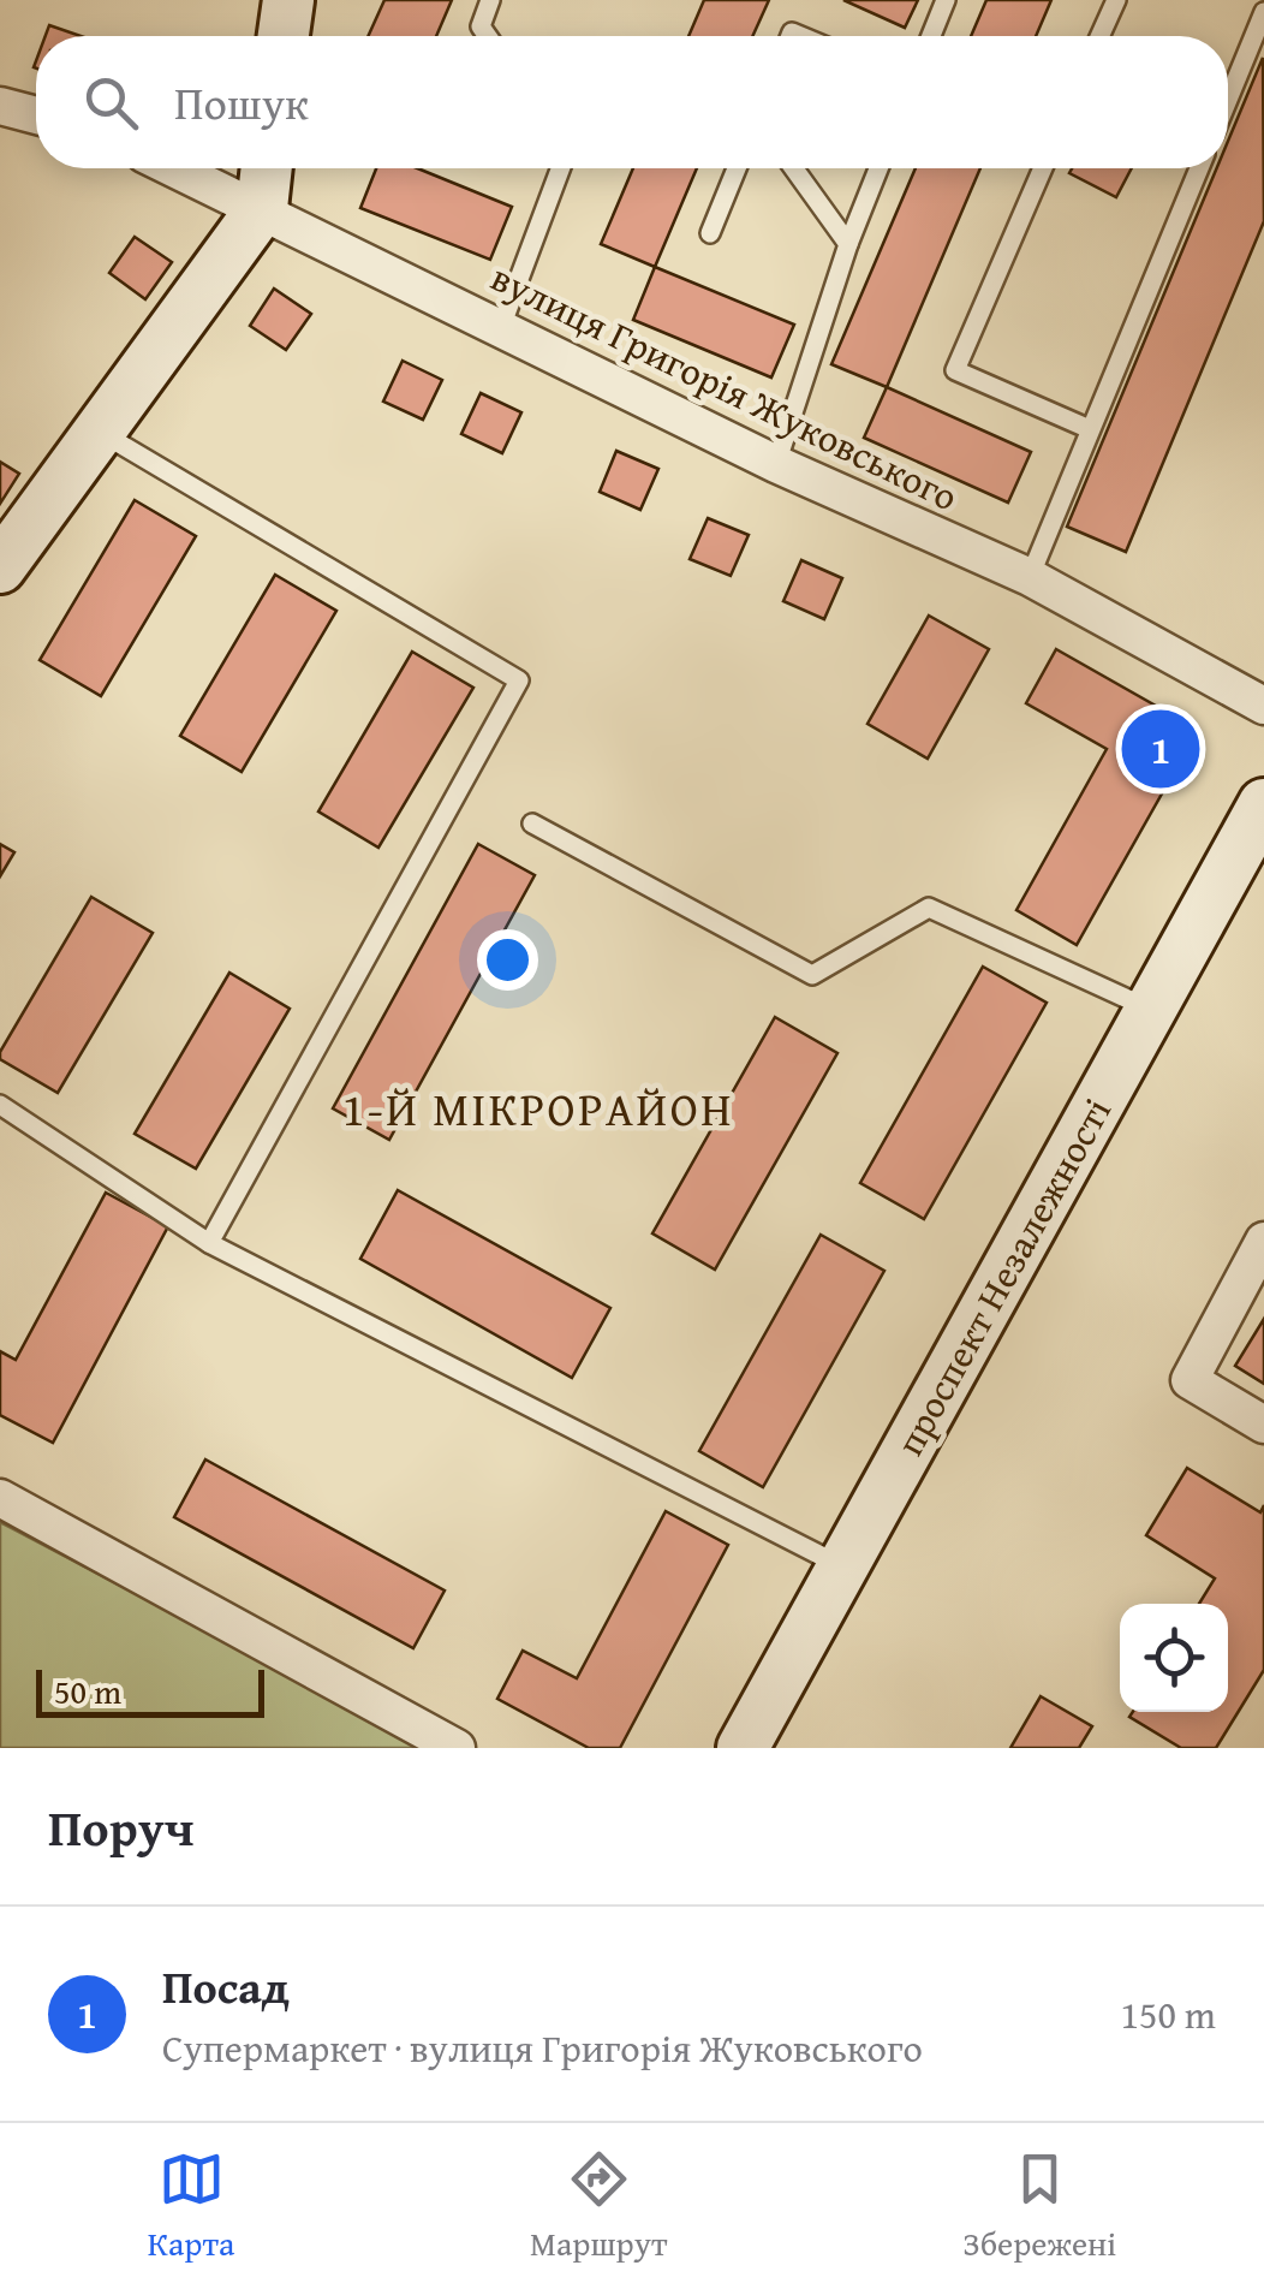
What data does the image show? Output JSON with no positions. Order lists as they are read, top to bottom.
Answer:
{
  "streets": {
    "street": ["вулиця Григорія Жуковського", "проспект Незалежності"]
  },
  "districts": ["1-Й МІКРОРАЙОН"],
  "scale_bar": "50 m",
  "page": {
    "search": "Пошук",
    "pins": "1",
    "scale": "50 m",
    "heading": "Поруч",
    "list": [
      {
        "mark": "1",
        "name": "Посад",
        "note": "Супермаркет · вулиця Григорія Жуковського",
        "value": "150 m"
      }
    ],
    "nav": ["Карта", "Маршрут", "Збережені"]
  }
}
